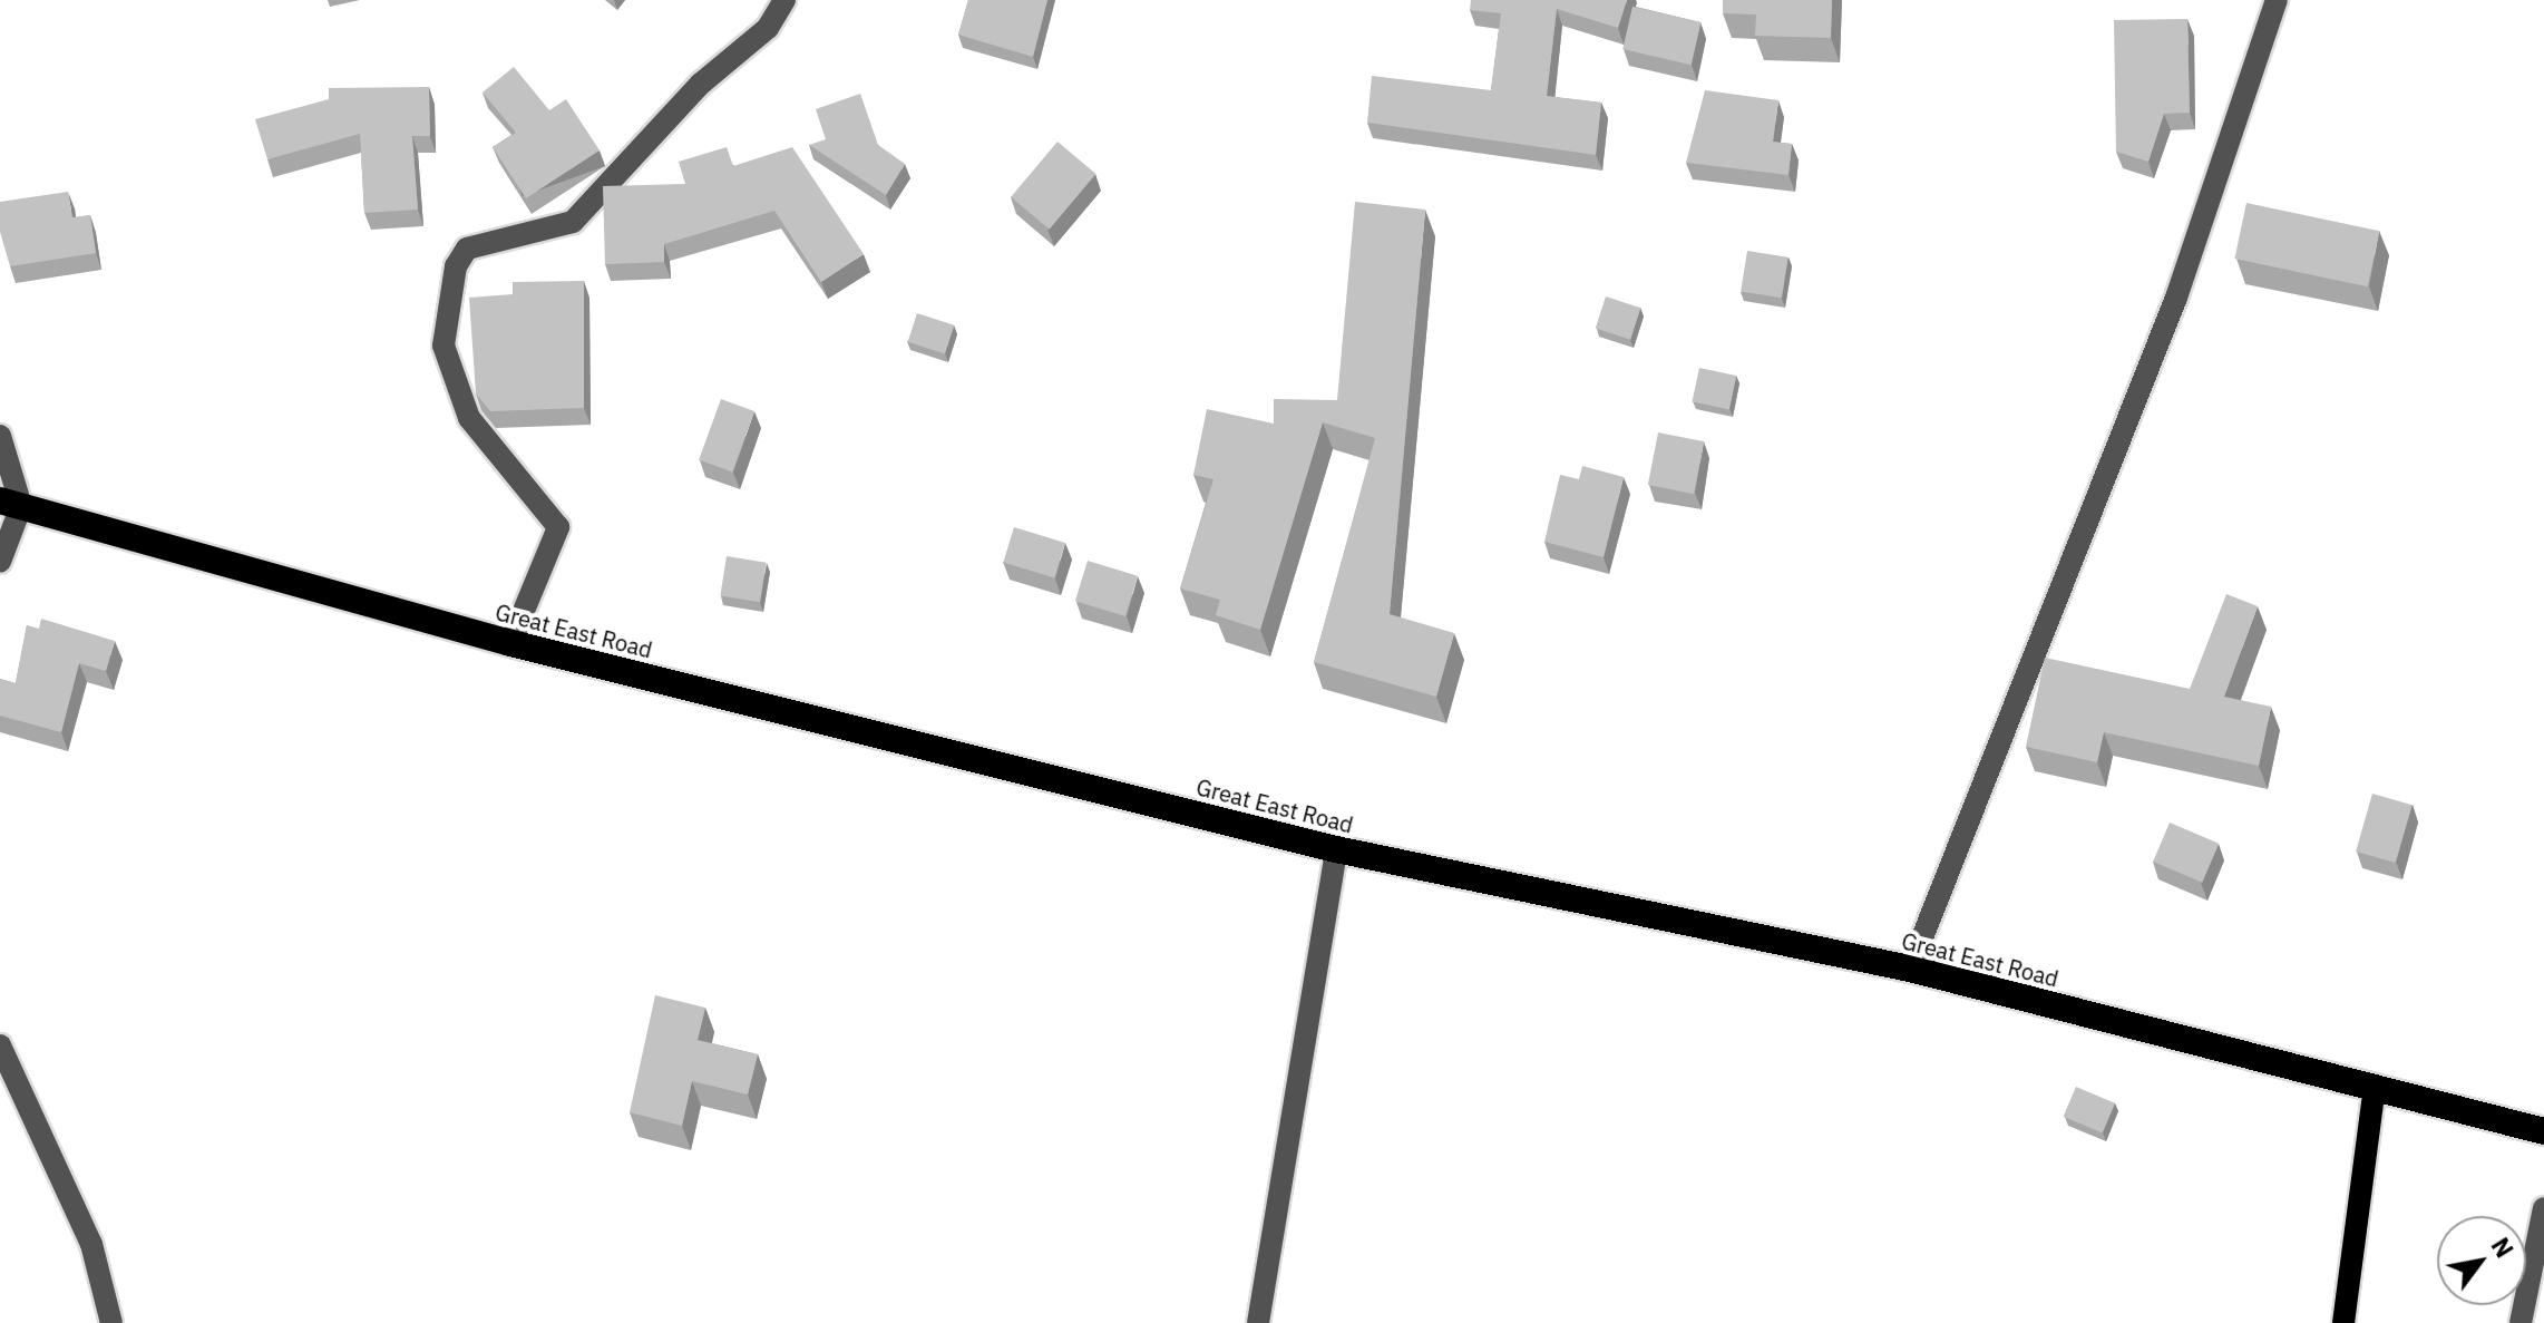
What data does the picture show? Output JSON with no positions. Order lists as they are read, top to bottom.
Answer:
{
  "streets": {
    "highway": ["Great East Road"]
  },
  "north": "top right"
}
